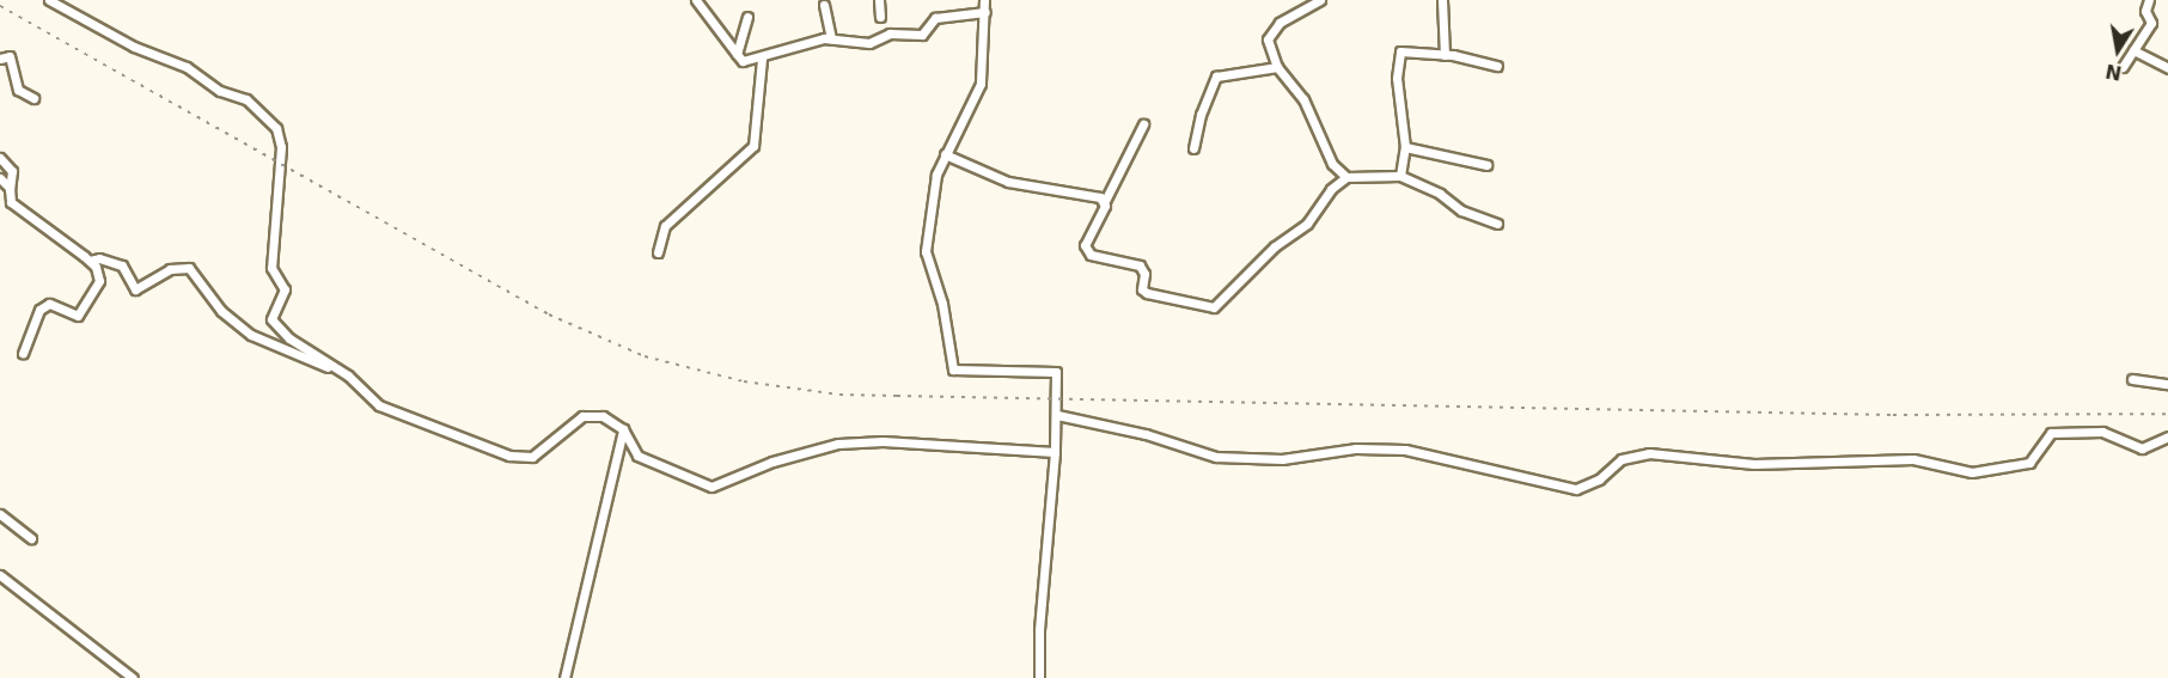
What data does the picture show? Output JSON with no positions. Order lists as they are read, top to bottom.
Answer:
{
  "north": "bottom"
}
